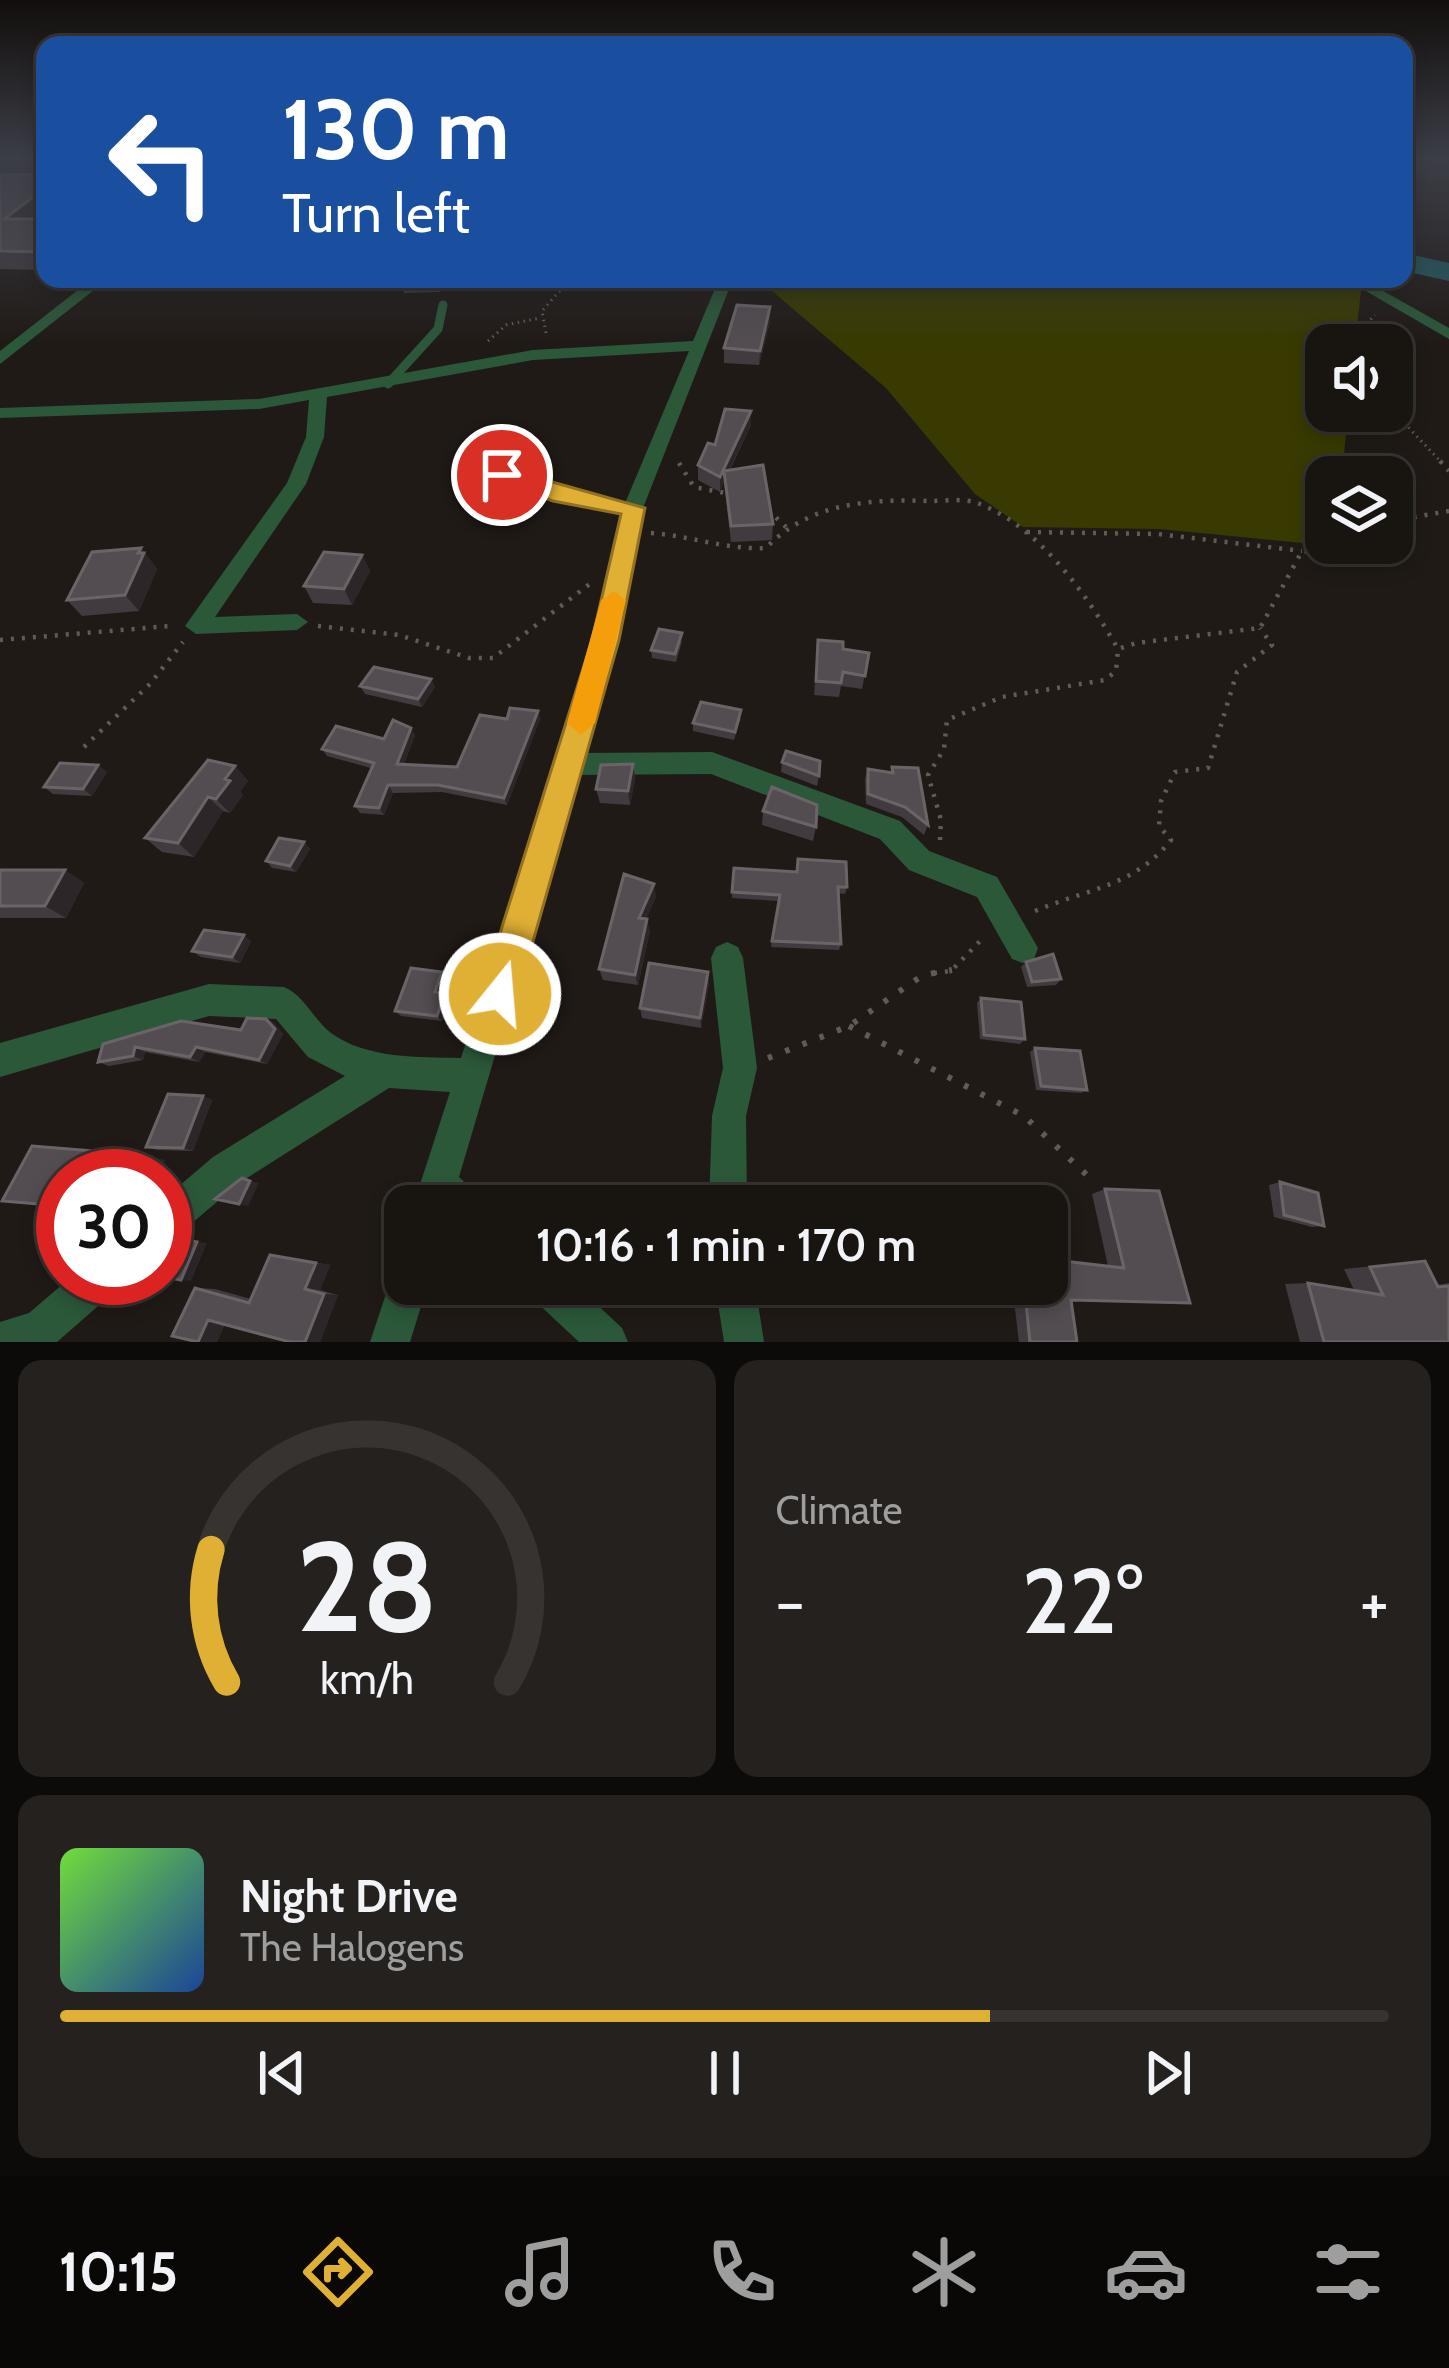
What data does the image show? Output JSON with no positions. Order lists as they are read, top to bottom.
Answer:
{
  "page": {
    "turn": ["130 m", "Turn left"],
    "limit": "30",
    "trip": "10:16 · 1 min · 170 m",
    "tile": "Climate",
    "heat": ["−", "22°", "+"],
    "song": ["Night Drive", "The Halogens"],
    "tabs": "10:15",
    "gauge": ["28", "km/h"]
  }
}
